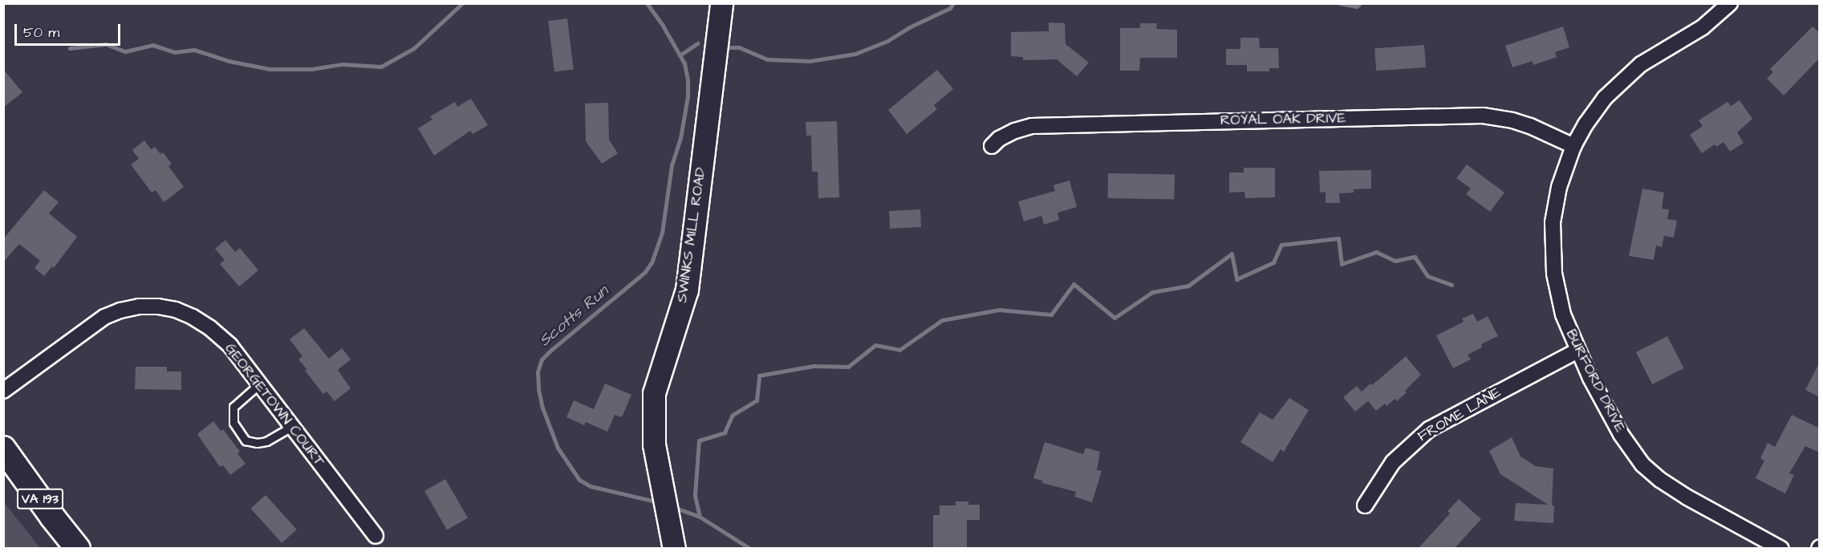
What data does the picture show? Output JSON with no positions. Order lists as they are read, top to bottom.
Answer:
{
  "streets": {
    "main road": ["VA 193"],
    "street": [
      "ROYAL OAK DRIVE",
      "SWINKS MILL ROAD",
      "BURFORD DRIVE",
      "GEORGETOWN COURT",
      "FROME LANE"
    ]
  },
  "crossings": [
    ["ROYAL OAK DRIVE", "BURFORD DRIVE"],
    ["BURFORD DRIVE", "FROME LANE"]
  ],
  "water": ["Scotts Run"],
  "scale_bar": "50 m"
}
